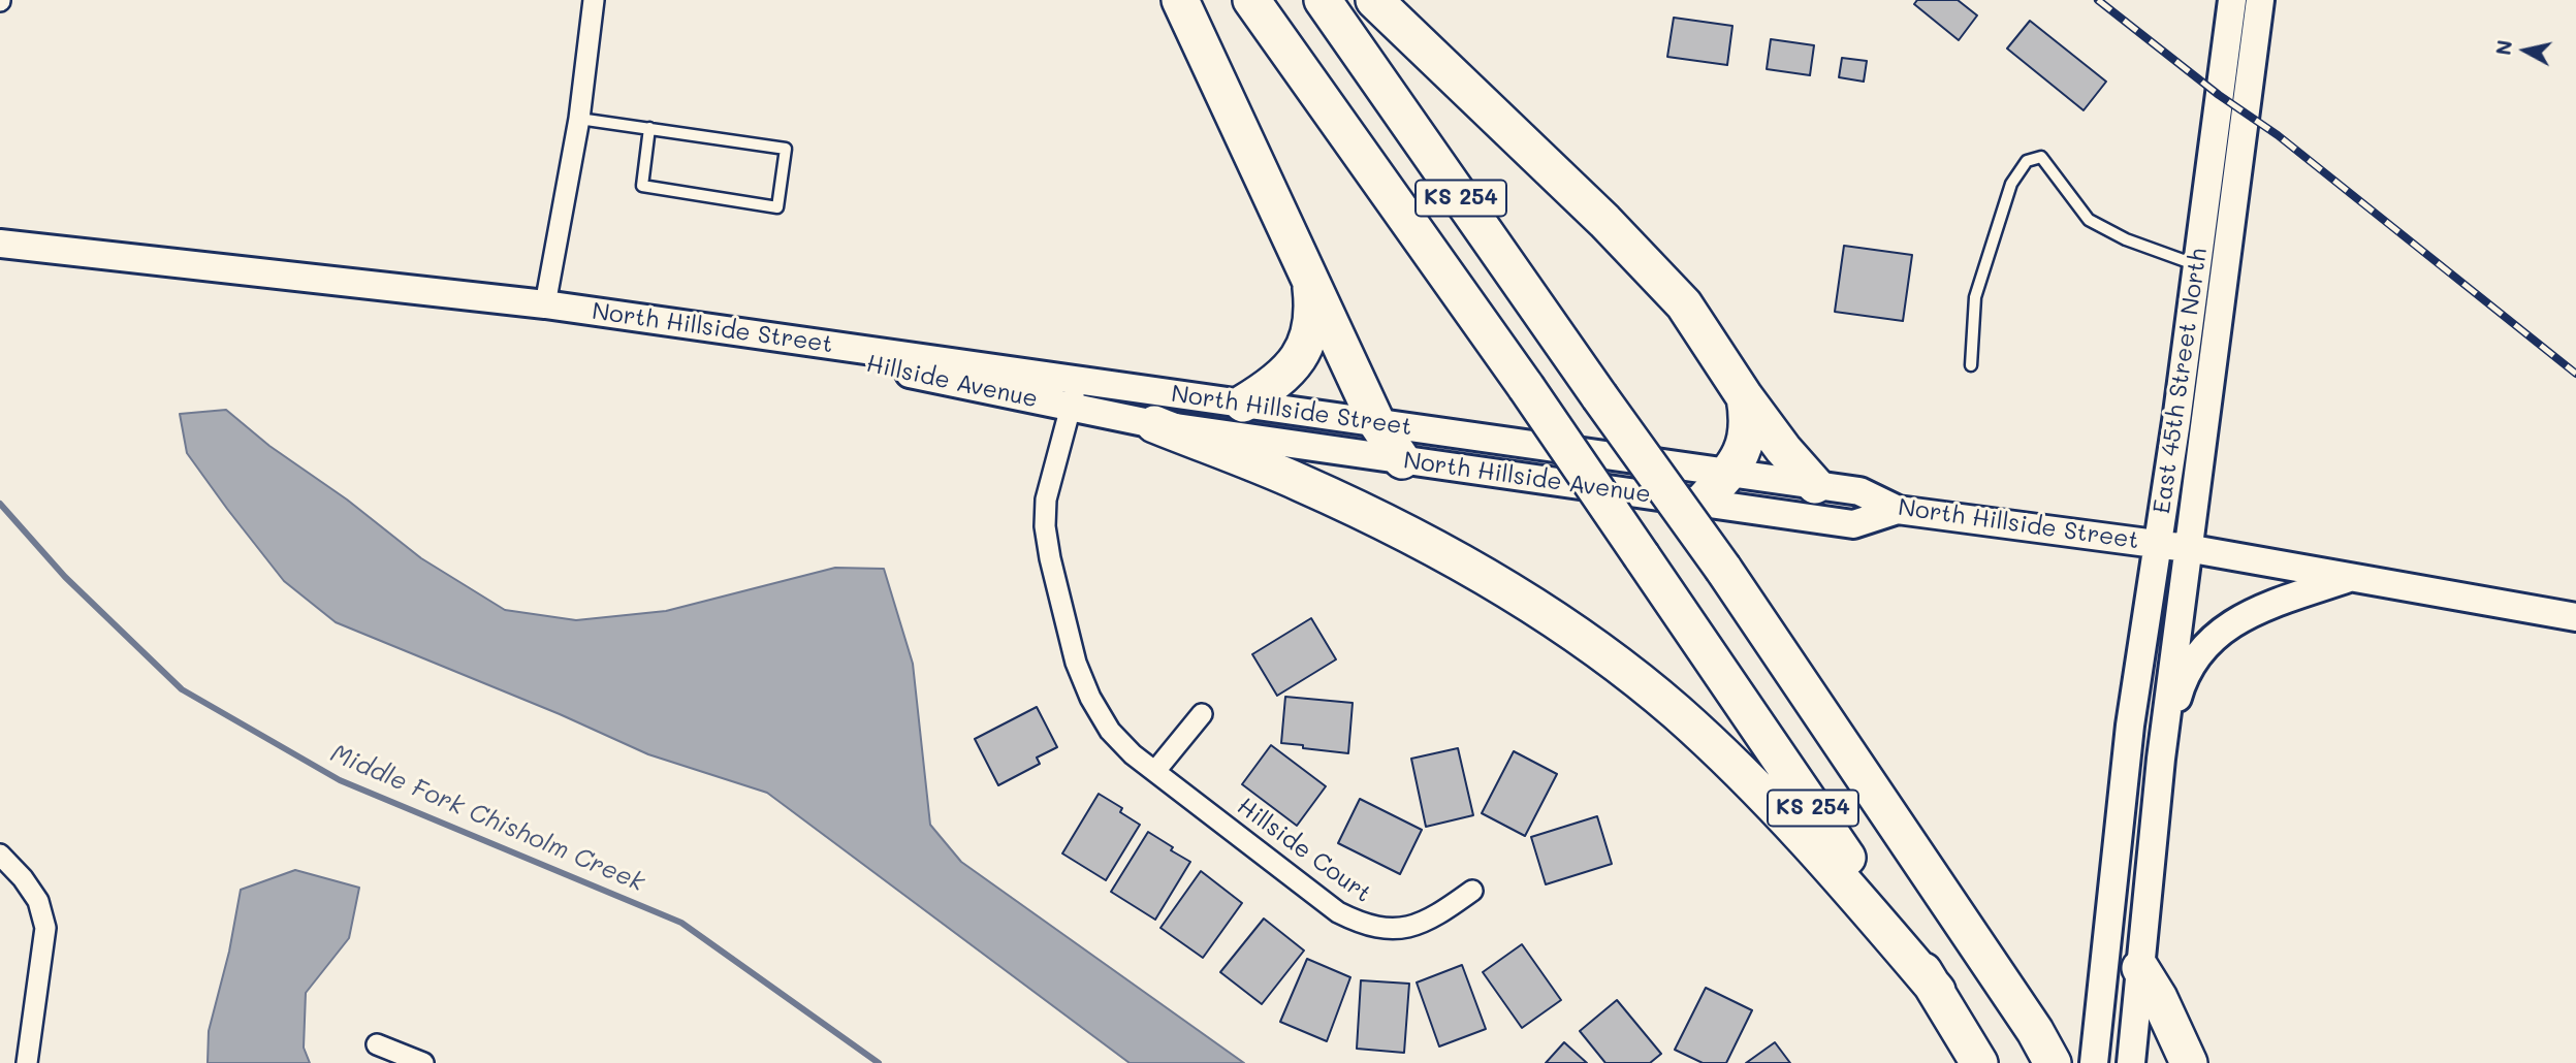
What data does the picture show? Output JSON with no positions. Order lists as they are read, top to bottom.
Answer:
{
  "streets": {
    "highway": ["KS 254"],
    "main road": [
      "North Hillside Street",
      "East 45th Street North",
      "Hillside Avenue",
      "North Hillside Avenue"
    ],
    "street": ["Hillside Court"]
  },
  "crossings": [
    ["North Hillside Street", "East 45th Street North"],
    ["North Hillside Street", "Hillside Avenue"],
    ["North Hillside Street", "North Hillside Avenue"],
    ["North Hillside Street", "Hillside Court"],
    ["Hillside Avenue", "North Hillside Avenue"],
    ["Hillside Avenue", "Hillside Court"]
  ],
  "water": ["Middle Fork Chisholm Creek"],
  "north": "left"
}
